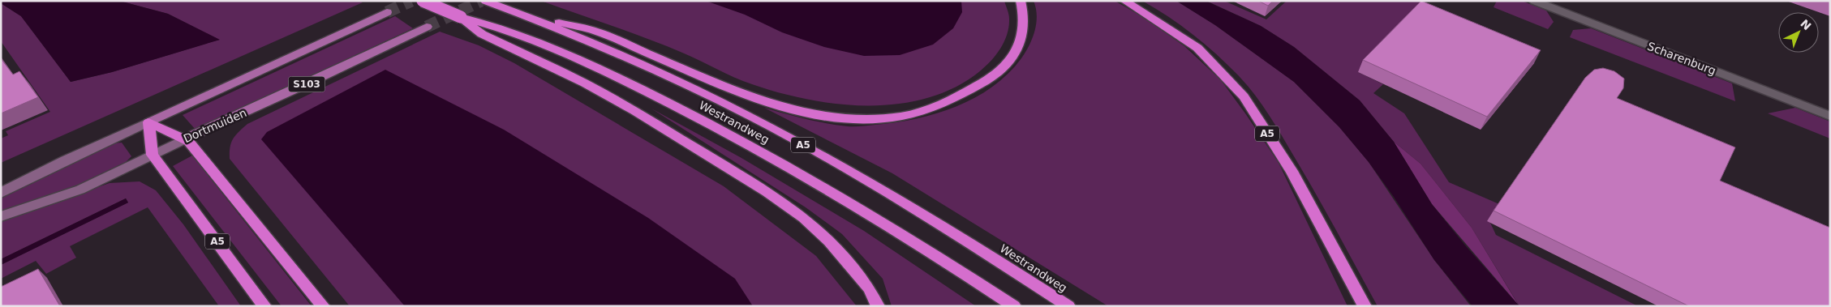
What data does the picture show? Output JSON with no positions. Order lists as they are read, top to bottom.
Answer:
{
  "streets": {
    "highway": ["Westrandweg", "A5"],
    "main road": ["S103", "Dortmuiden"],
    "street": ["Scharenburg"]
  },
  "crossings": [
    ["Westrandweg", "A5"],
    ["Dortmuiden", "A5"]
  ],
  "north": "top right"
}
